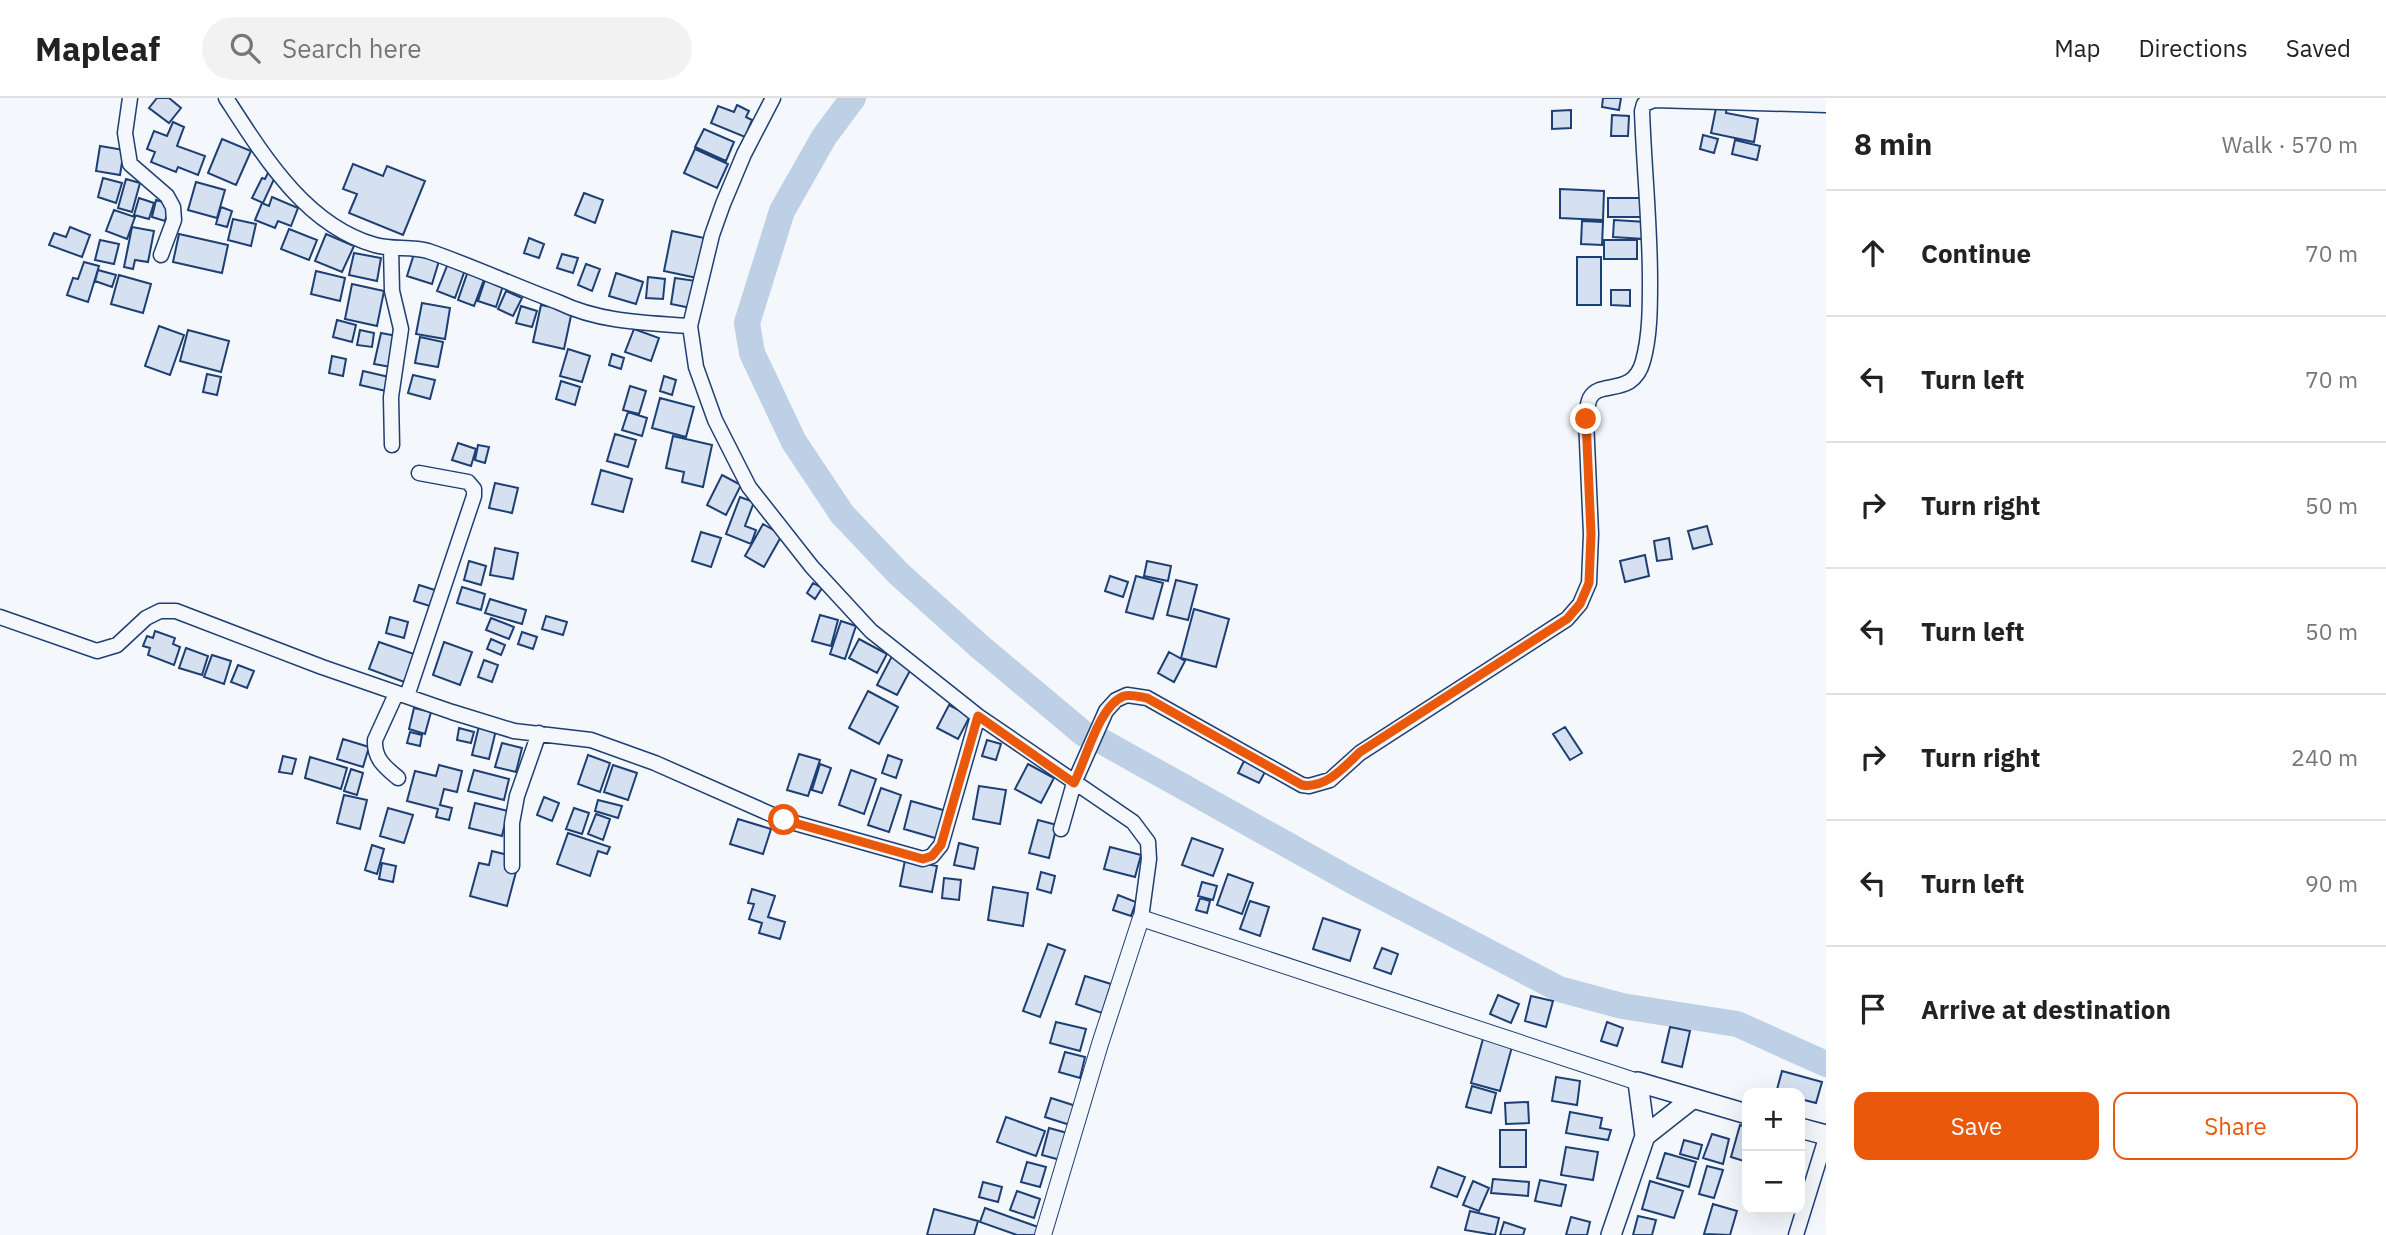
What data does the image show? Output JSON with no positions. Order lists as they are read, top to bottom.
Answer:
{
  "page": {
    "header": "Mapleaf",
    "search": "Search here",
    "nav": ["Map", "Directions", "Saved"],
    "heading": ["8 min", "Walk · 570 m"],
    "list": [
      ["Continue", "70 m"],
      ["Turn left", "70 m"],
      ["Turn right", "50 m"],
      ["Turn left", "50 m"],
      ["Turn right", "240 m"],
      ["Turn left", "90 m"],
      "Arrive at destination"
    ],
    "buttons": ["Save", "Share"],
    "map_buttons": ["+", "−"]
  }
}
